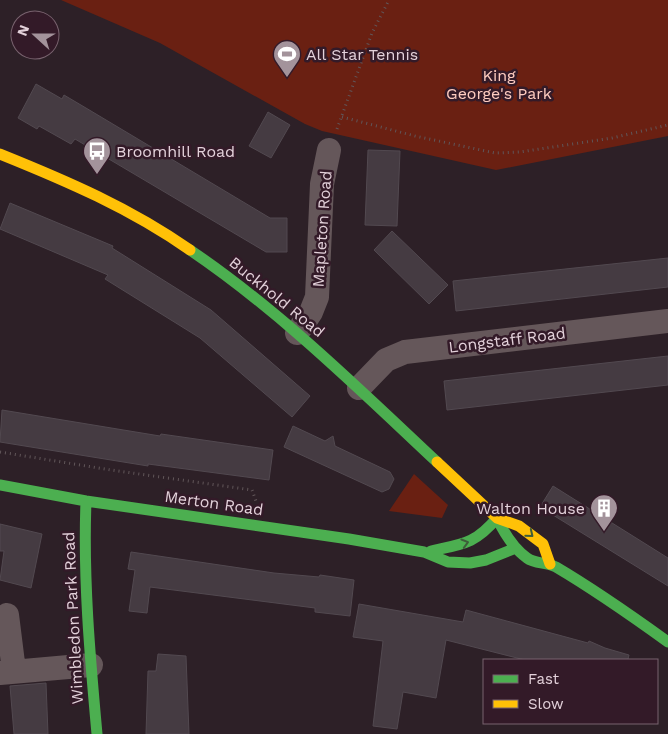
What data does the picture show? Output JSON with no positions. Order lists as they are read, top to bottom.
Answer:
{
  "streets": {
    "main road": ["Buckhold Road", "Merton Road", "Wimbledon Park Road"],
    "street": ["Mapleton Road", "Longstaff Road"]
  },
  "crossings": [
    ["Mapleton Road", "Buckhold Road"],
    ["Buckhold Road", "Longstaff Road"],
    ["Buckhold Road", "Merton Road"],
    ["Merton Road", "Wimbledon Park Road"]
  ],
  "parks": ["King George's Park"],
  "places": {
    "sports": ["All Star Tennis"],
    "bus stop": ["Broomhill Road"],
    "building": ["Walton House"]
  },
  "legend": ["Fast", "Slow"],
  "north": "left"
}
